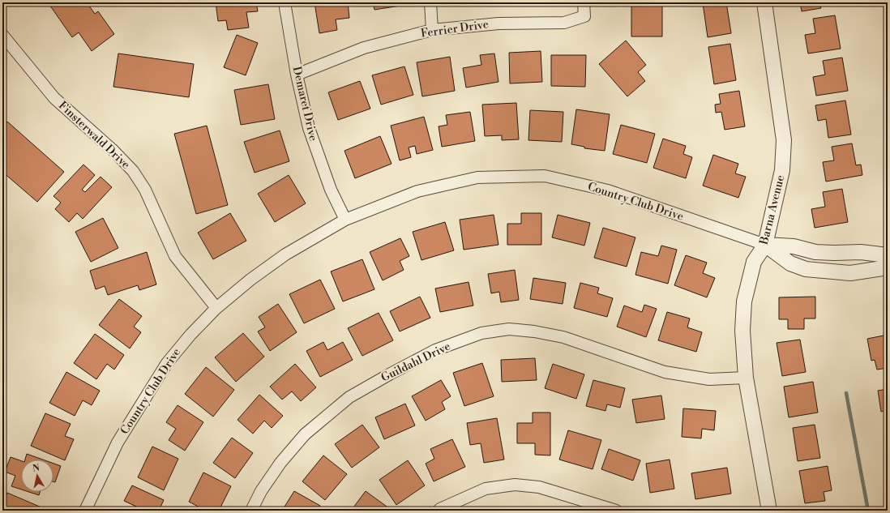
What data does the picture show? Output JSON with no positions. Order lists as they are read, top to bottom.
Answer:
{
  "streets": {
    "street": [
      "Ferrier Drive",
      "Demaret Drive",
      "Finsterwald Drive",
      "Country Club Drive",
      "Barna Avenue",
      "Guildahl Drive"
    ]
  },
  "crossings": [
    ["Ferrier Drive", "Demaret Drive"],
    ["Demaret Drive", "Country Club Drive"],
    ["Finsterwald Drive", "Country Club Drive"],
    ["Country Club Drive", "Barna Avenue"],
    ["Barna Avenue", "Guildahl Drive"]
  ],
  "north": "top"
}
